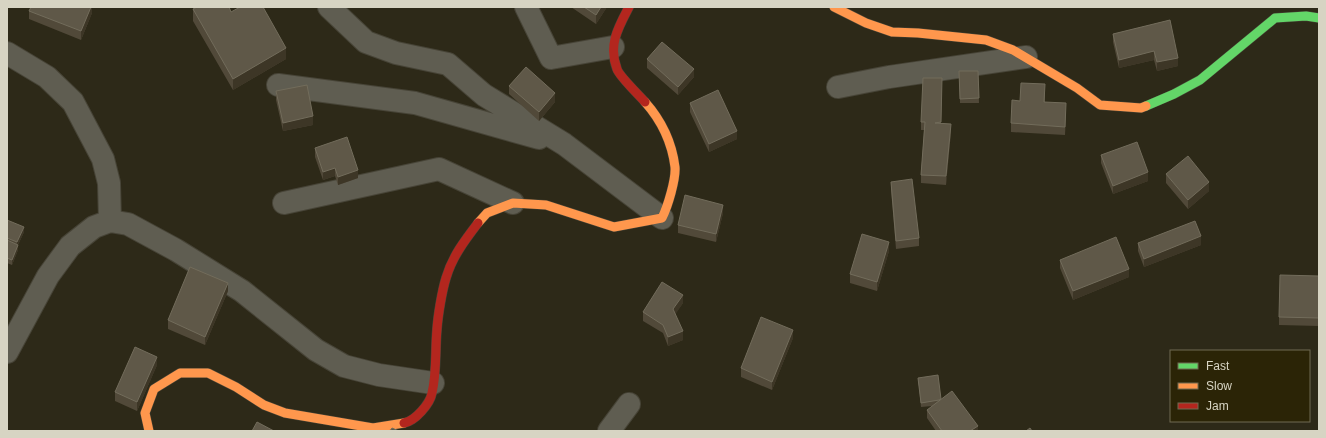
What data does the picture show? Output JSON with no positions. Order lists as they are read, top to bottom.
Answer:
{
  "legend": ["Fast", "Slow", "Jam"]
}
